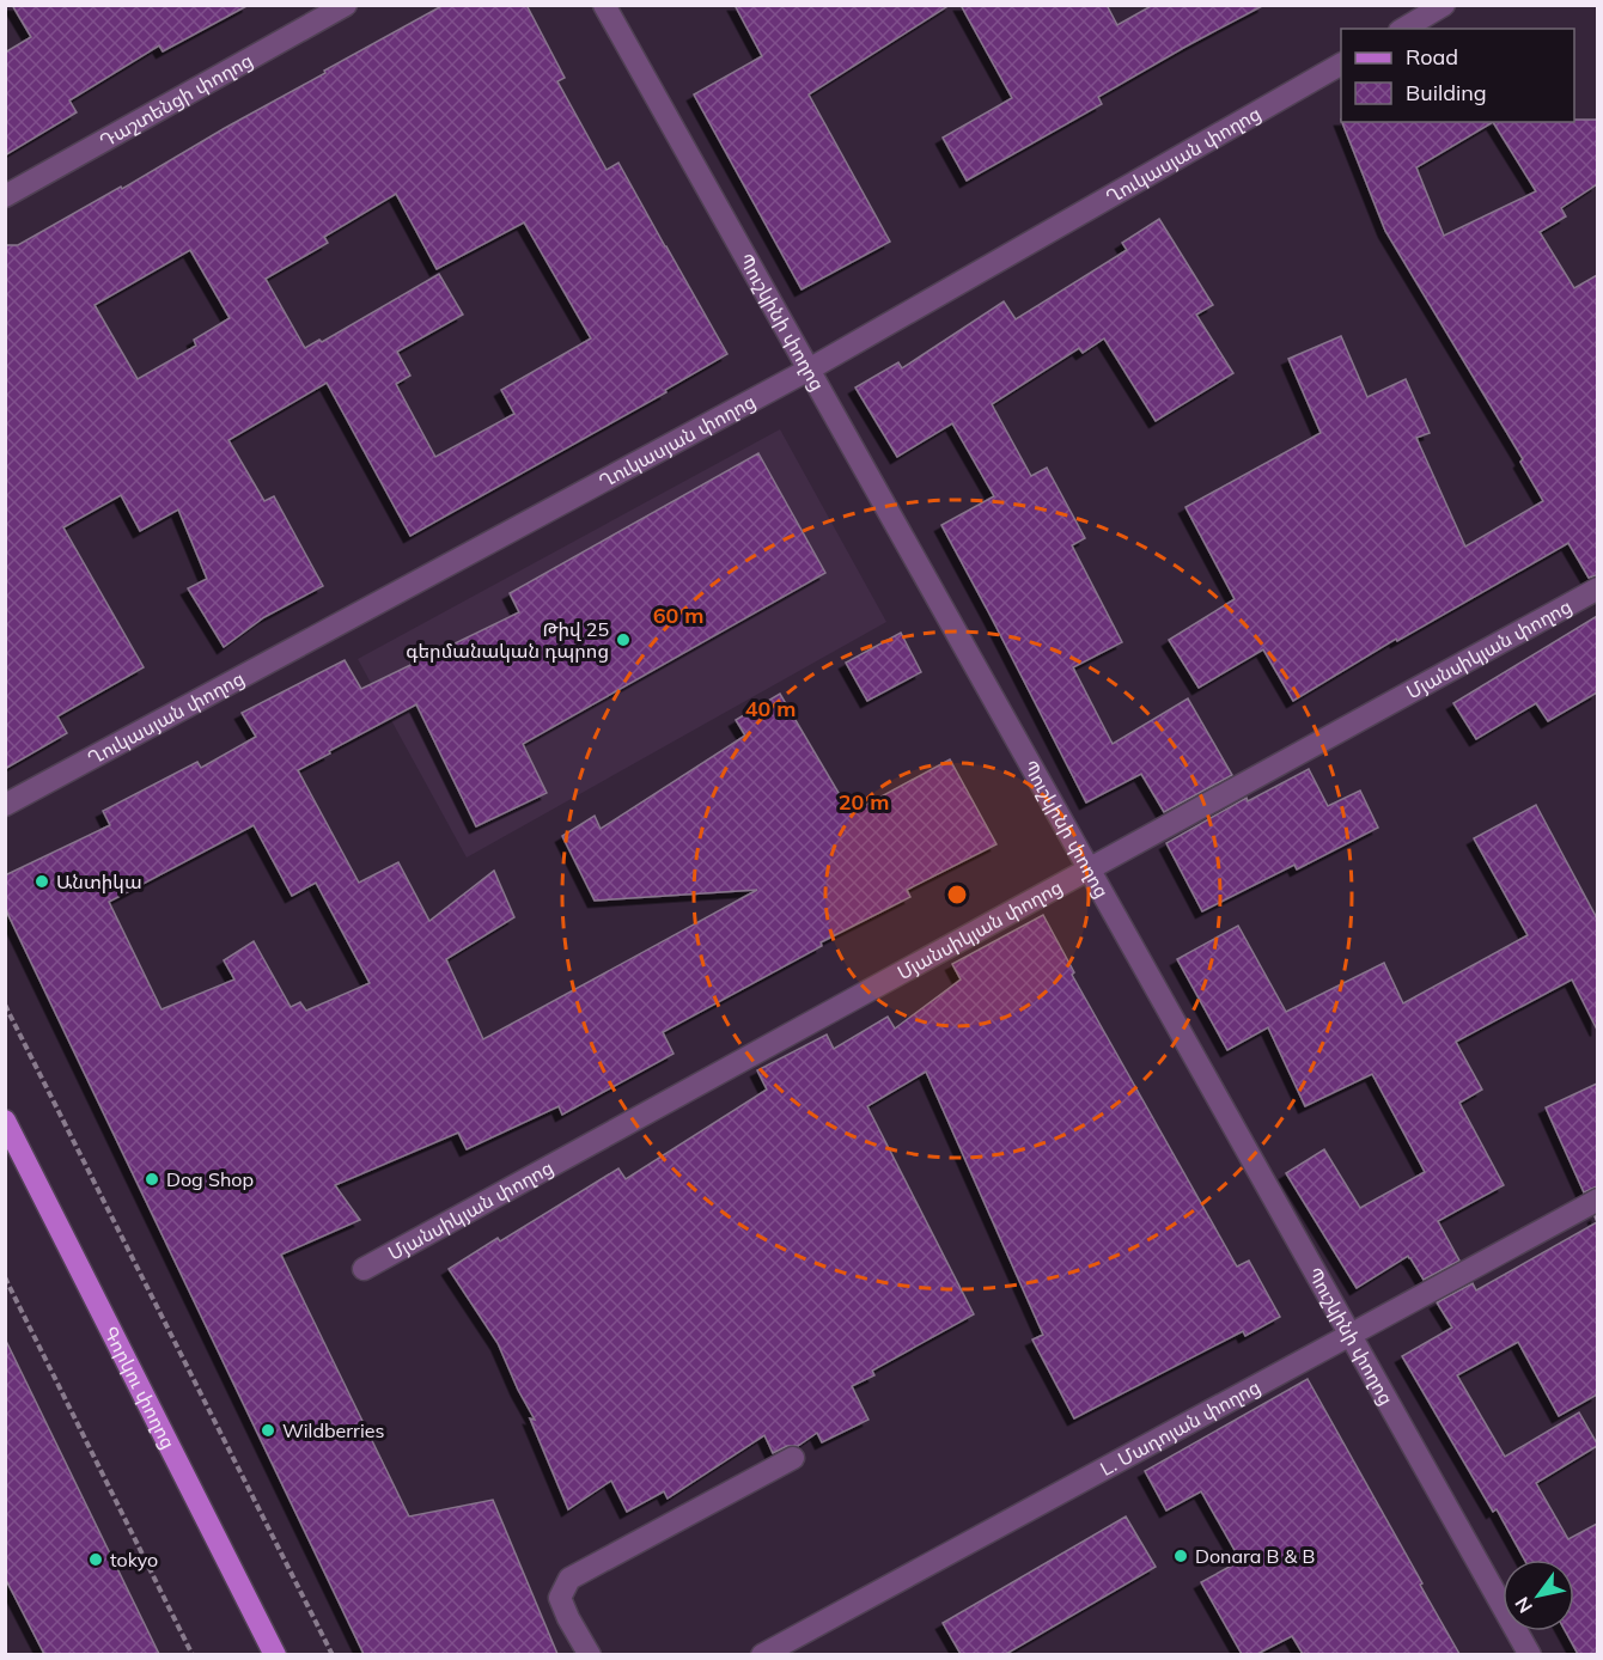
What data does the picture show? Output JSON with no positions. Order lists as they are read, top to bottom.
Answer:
{
  "streets": {
    "main road": ["Գորկու փողոց"],
    "street": [
      "Դաշտենցի փողոց",
      "Ղուկասյան փողոց",
      "Պուշկինի փողոց",
      "Մյանսիկյան փողոց",
      "L. Մադոյան փողոց"
    ]
  },
  "crossings": [
    ["Ղուկասյան փողոց", "Պուշկինի փողոց"],
    ["Պուշկինի փողոց", "Մյանսիկյան փողոց"],
    ["Պուշկինի փողոց", "L. Մադոյան փողոց"]
  ],
  "places": [
    "Թիվ 25 գերմանական դպրոց",
    "Անտիկա",
    "Dog Shop",
    "Wildberries",
    "Donara B & B",
    "tokyo"
  ],
  "legend": ["Road", "Building"],
  "north": "bottom left",
  "rings": ["60 m", "40 m", "20 m"]
}
